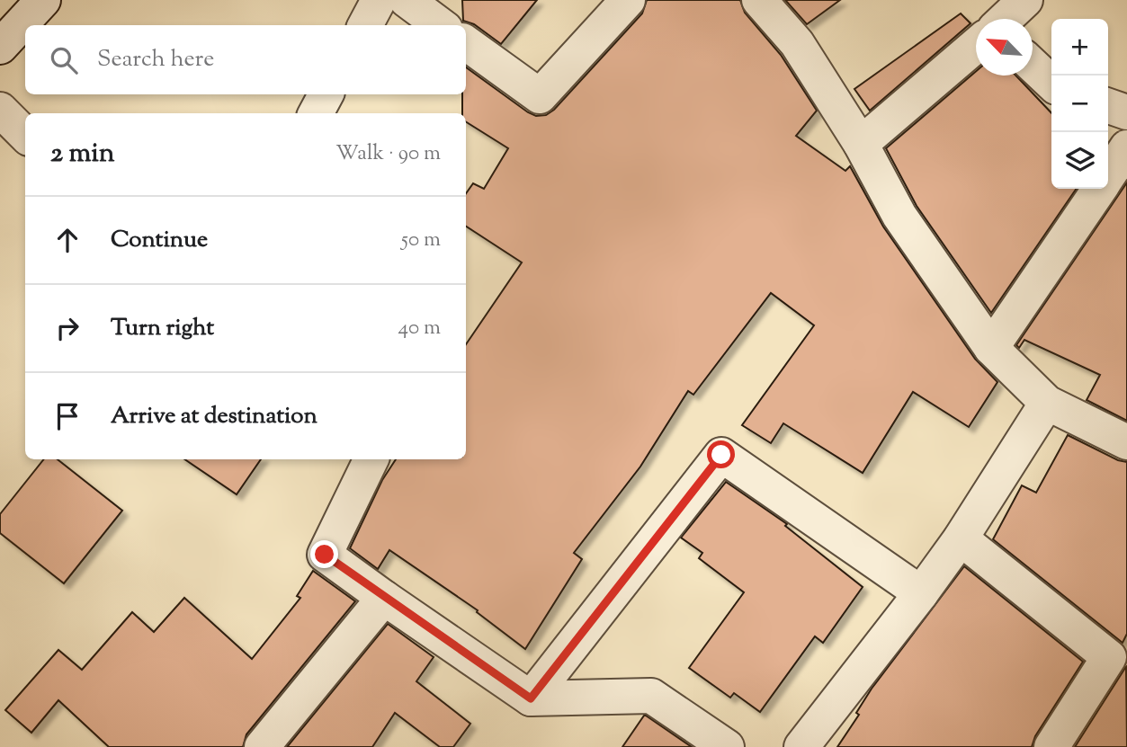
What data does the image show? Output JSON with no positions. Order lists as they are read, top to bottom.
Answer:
{
  "north": "top left",
  "page": {
    "map_buttons": ["+", "−"],
    "search": "Search here",
    "heading": ["2 min", "Walk · 90 m"],
    "list": [
      ["Continue", "50 m"],
      ["Turn right", "40 m"],
      "Arrive at destination"
    ]
  }
}
